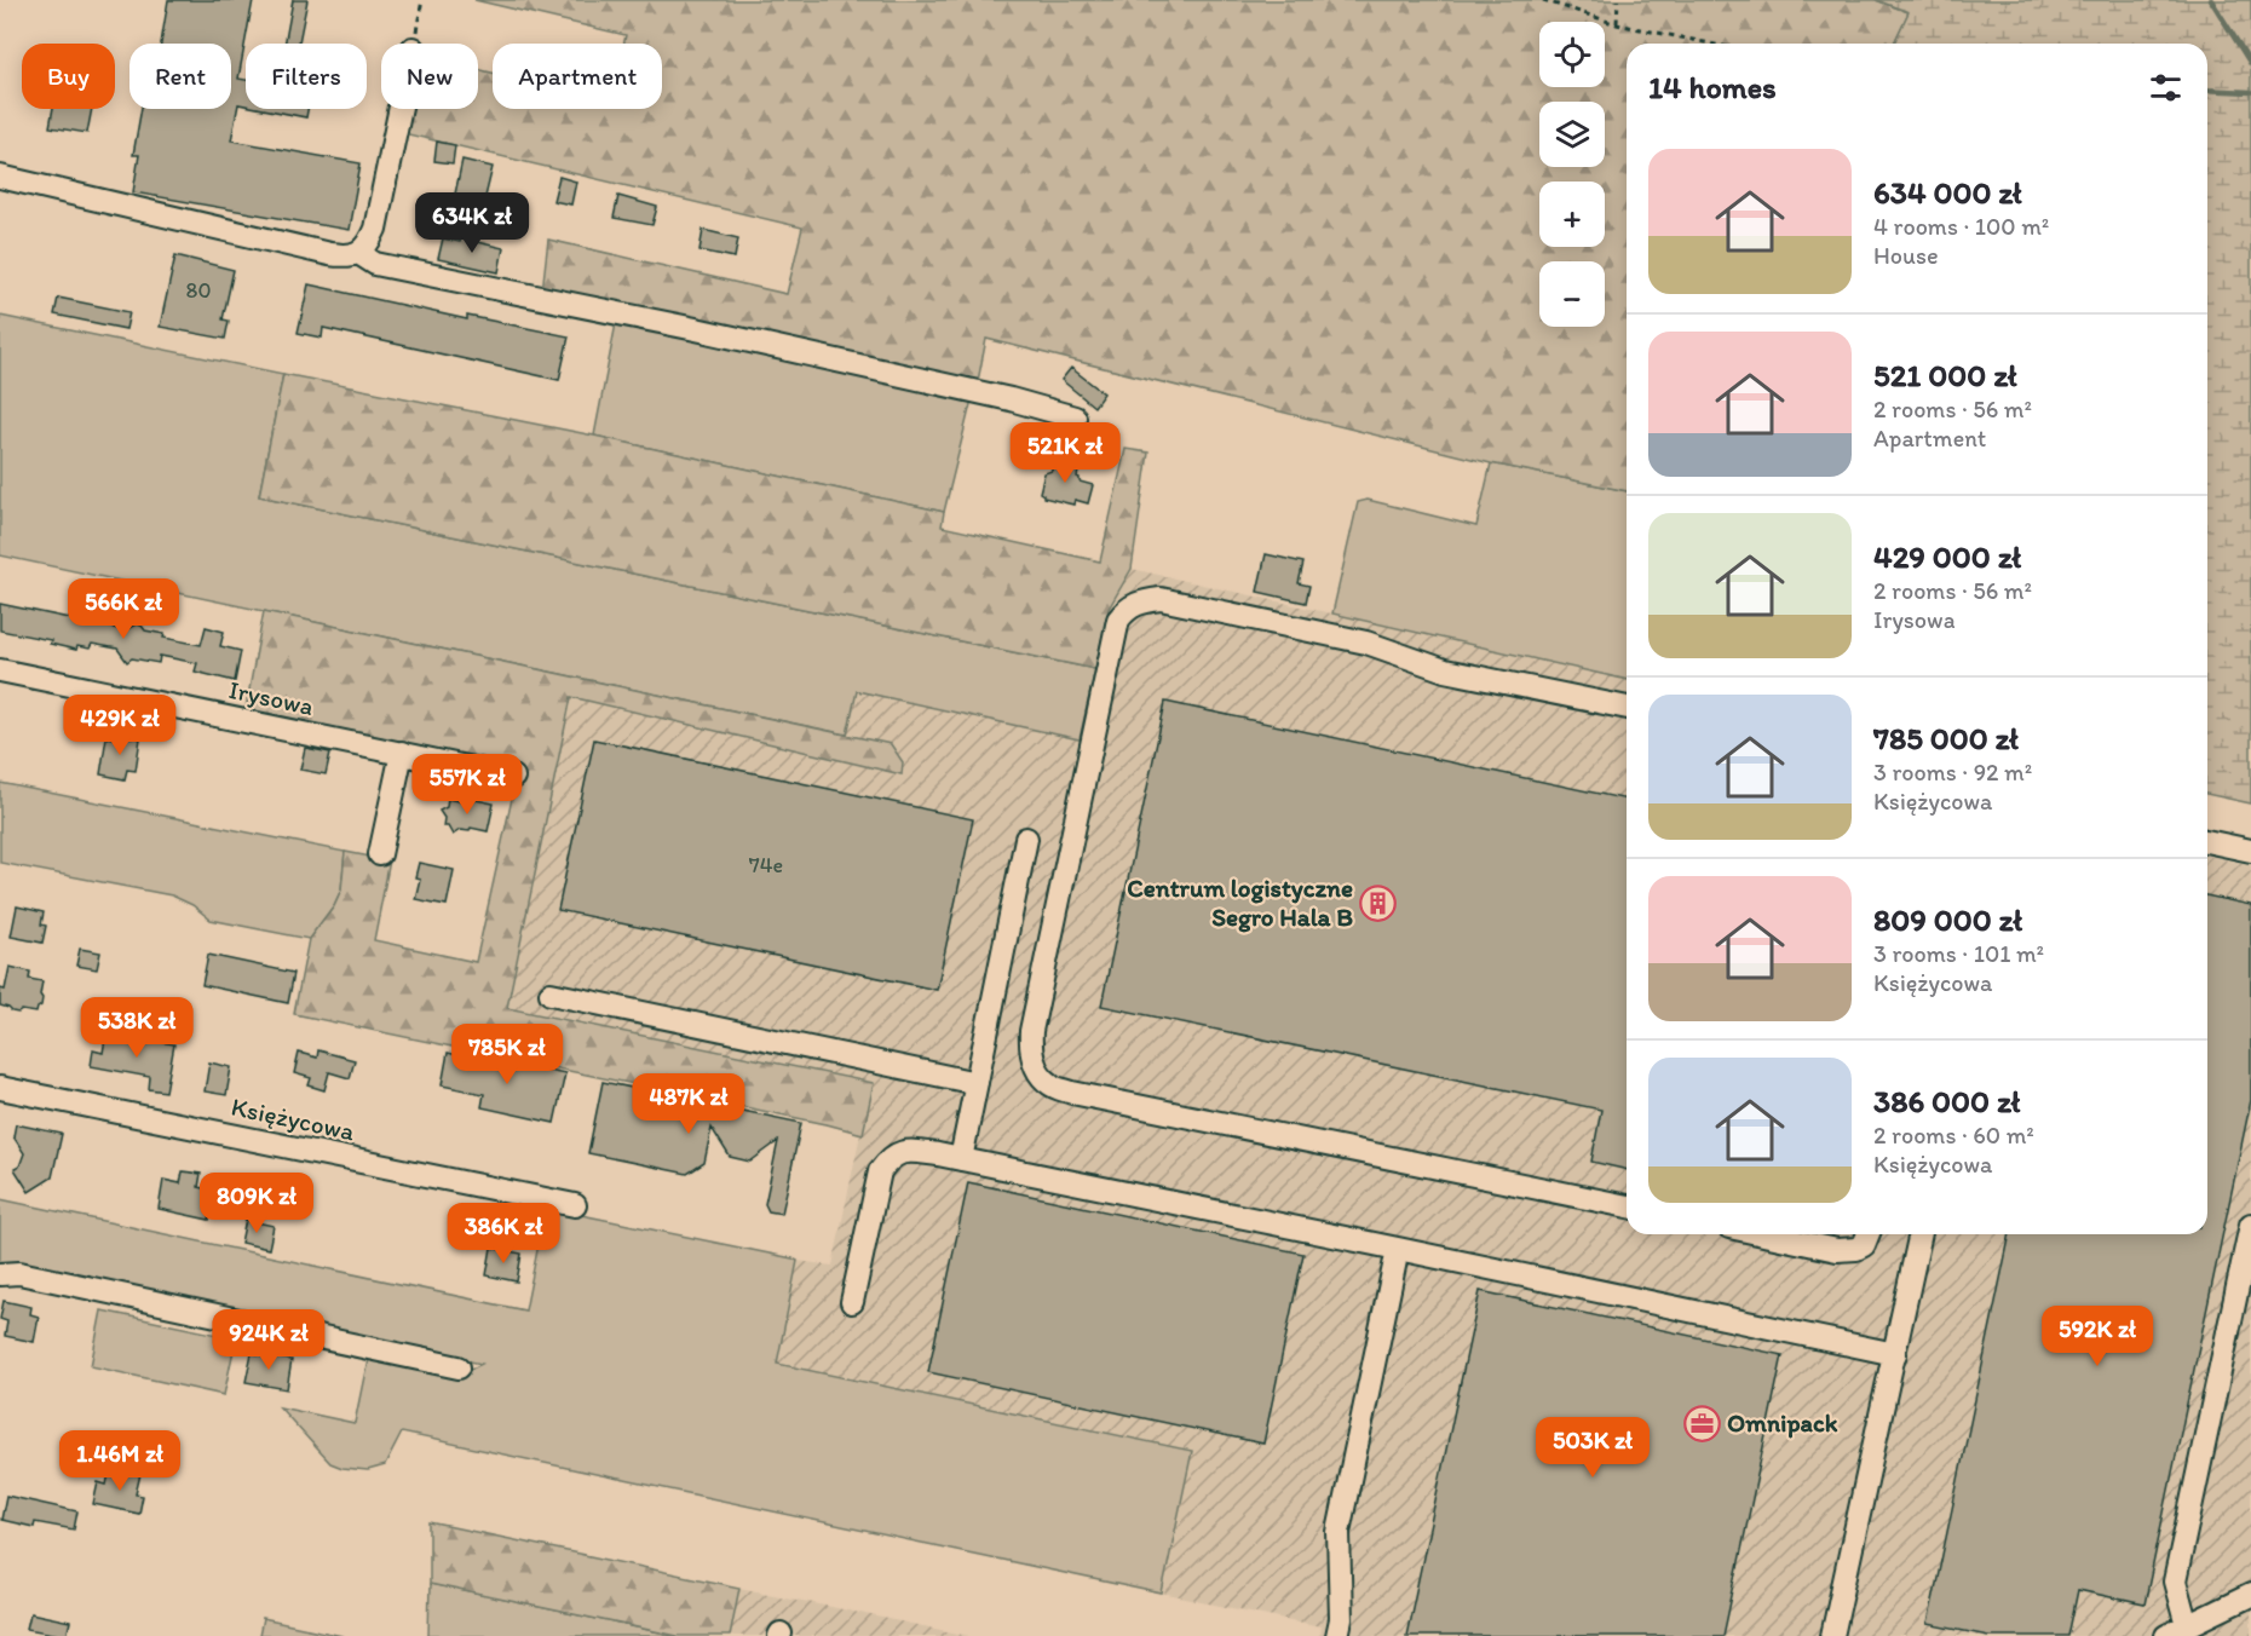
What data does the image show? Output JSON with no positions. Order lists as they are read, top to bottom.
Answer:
{
  "streets": {
    "street": ["Irysowa", "Księżycowa"]
  },
  "places": {
    "building": ["Centrum logistyczne Segro Hala B"],
    "office": ["Omnipack"]
  },
  "house_numbers": ["80", "74e"],
  "page": {
    "map_buttons": ["+", "−"],
    "chip": [
      "Buy",
      "Rent",
      "Filters",
      "New",
      "Apartment"
    ],
    "heading": "14 homes",
    "list": [
      {
        "name": "634 000 zł",
        "note": "4 rooms · 100 m² · House"
      },
      {
        "name": "521 000 zł",
        "note": "2 rooms · 56 m² · Apartment"
      },
      {
        "name": "429 000 zł",
        "note": "2 rooms · 56 m² · Irysowa"
      },
      {
        "name": "785 000 zł",
        "note": "3 rooms · 92 m² · Księżycowa"
      },
      {
        "name": "809 000 zł",
        "note": "3 rooms · 101 m² · Księżycowa"
      },
      {
        "name": "386 000 zł",
        "note": "2 rooms · 60 m² · Księżycowa"
      }
    ],
    "price": [
      "634K zł",
      "521K zł",
      "566K zł",
      "429K zł",
      "557K zł",
      "538K zł",
      "785K zł",
      "487K zł",
      "809K zł",
      "386K zł",
      "592K zł",
      "924K zł",
      "503K zł",
      "1.46M zł"
    ]
  }
}
